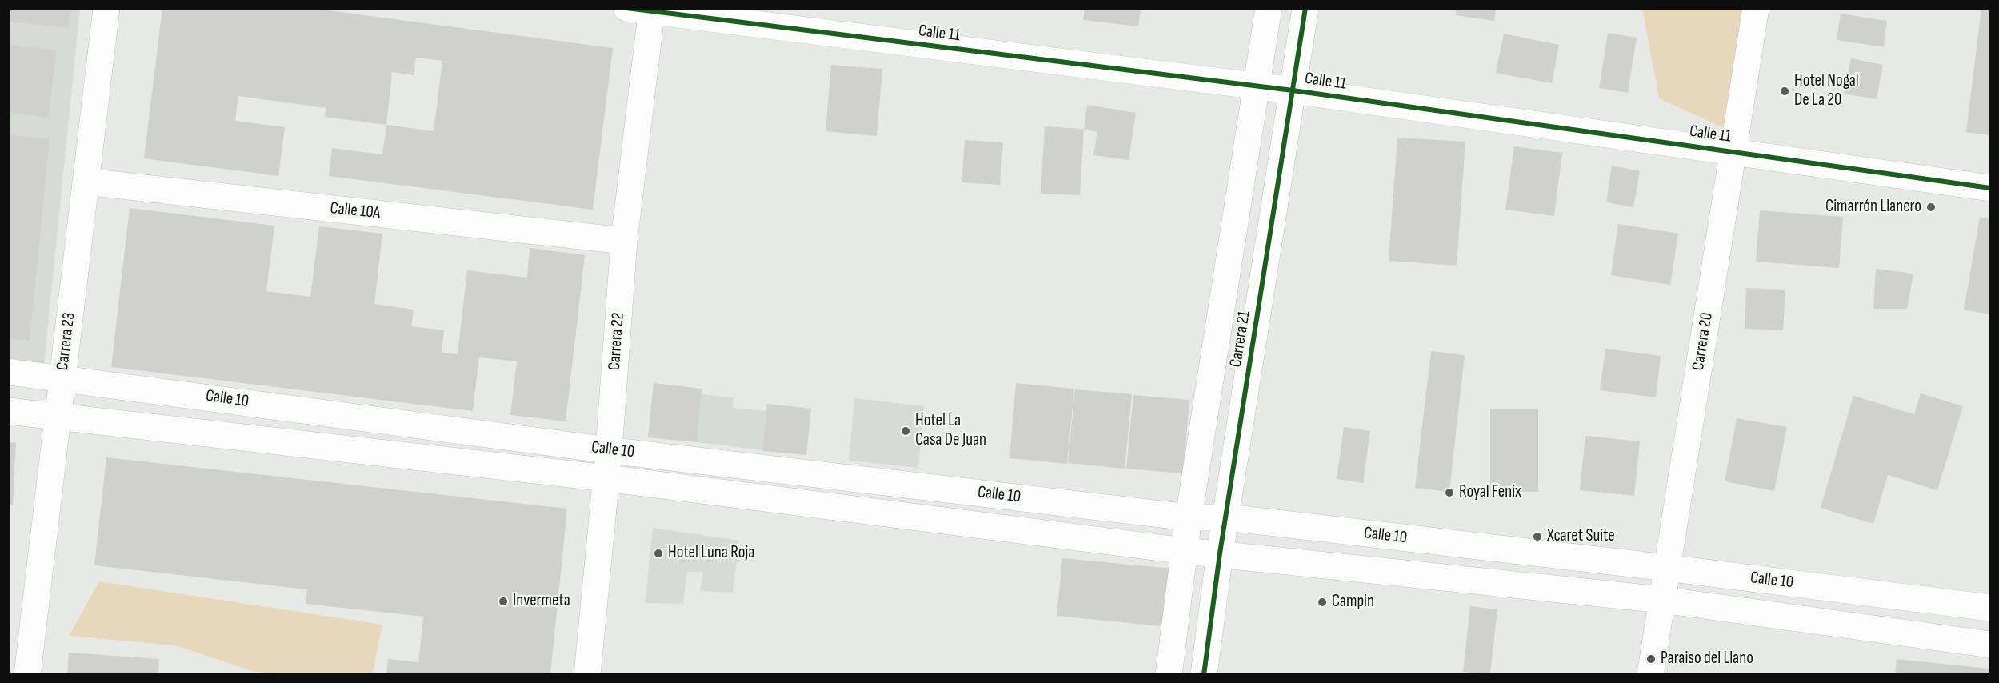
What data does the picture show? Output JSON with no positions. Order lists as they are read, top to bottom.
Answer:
{
  "streets": {
    "main road": [
      "Calle 11",
      "Calle 10A",
      "Carrera 21",
      "Carrera 23",
      "Carrera 22",
      "Carrera 20",
      "Calle 10"
    ]
  },
  "crossings": [
    ["Calle 11", "Carrera 21"],
    ["Calle 11", "Carrera 22"],
    ["Calle 11", "Carrera 20"],
    ["Calle 10A", "Carrera 23"],
    ["Calle 10A", "Carrera 22"],
    ["Carrera 21", "Calle 10"],
    ["Carrera 23", "Calle 10"],
    ["Carrera 22", "Calle 10"],
    ["Carrera 20", "Calle 10"]
  ],
  "places": [
    "Hotel Nogal De La 20",
    "Cimarrón Llanero",
    "Hotel La Casa De Juan",
    "Royal Fenix",
    "Xcaret Suite",
    "Hotel Luna Roja",
    "Invermeta",
    "Campin",
    "Paraiso del Llano"
  ]
}
